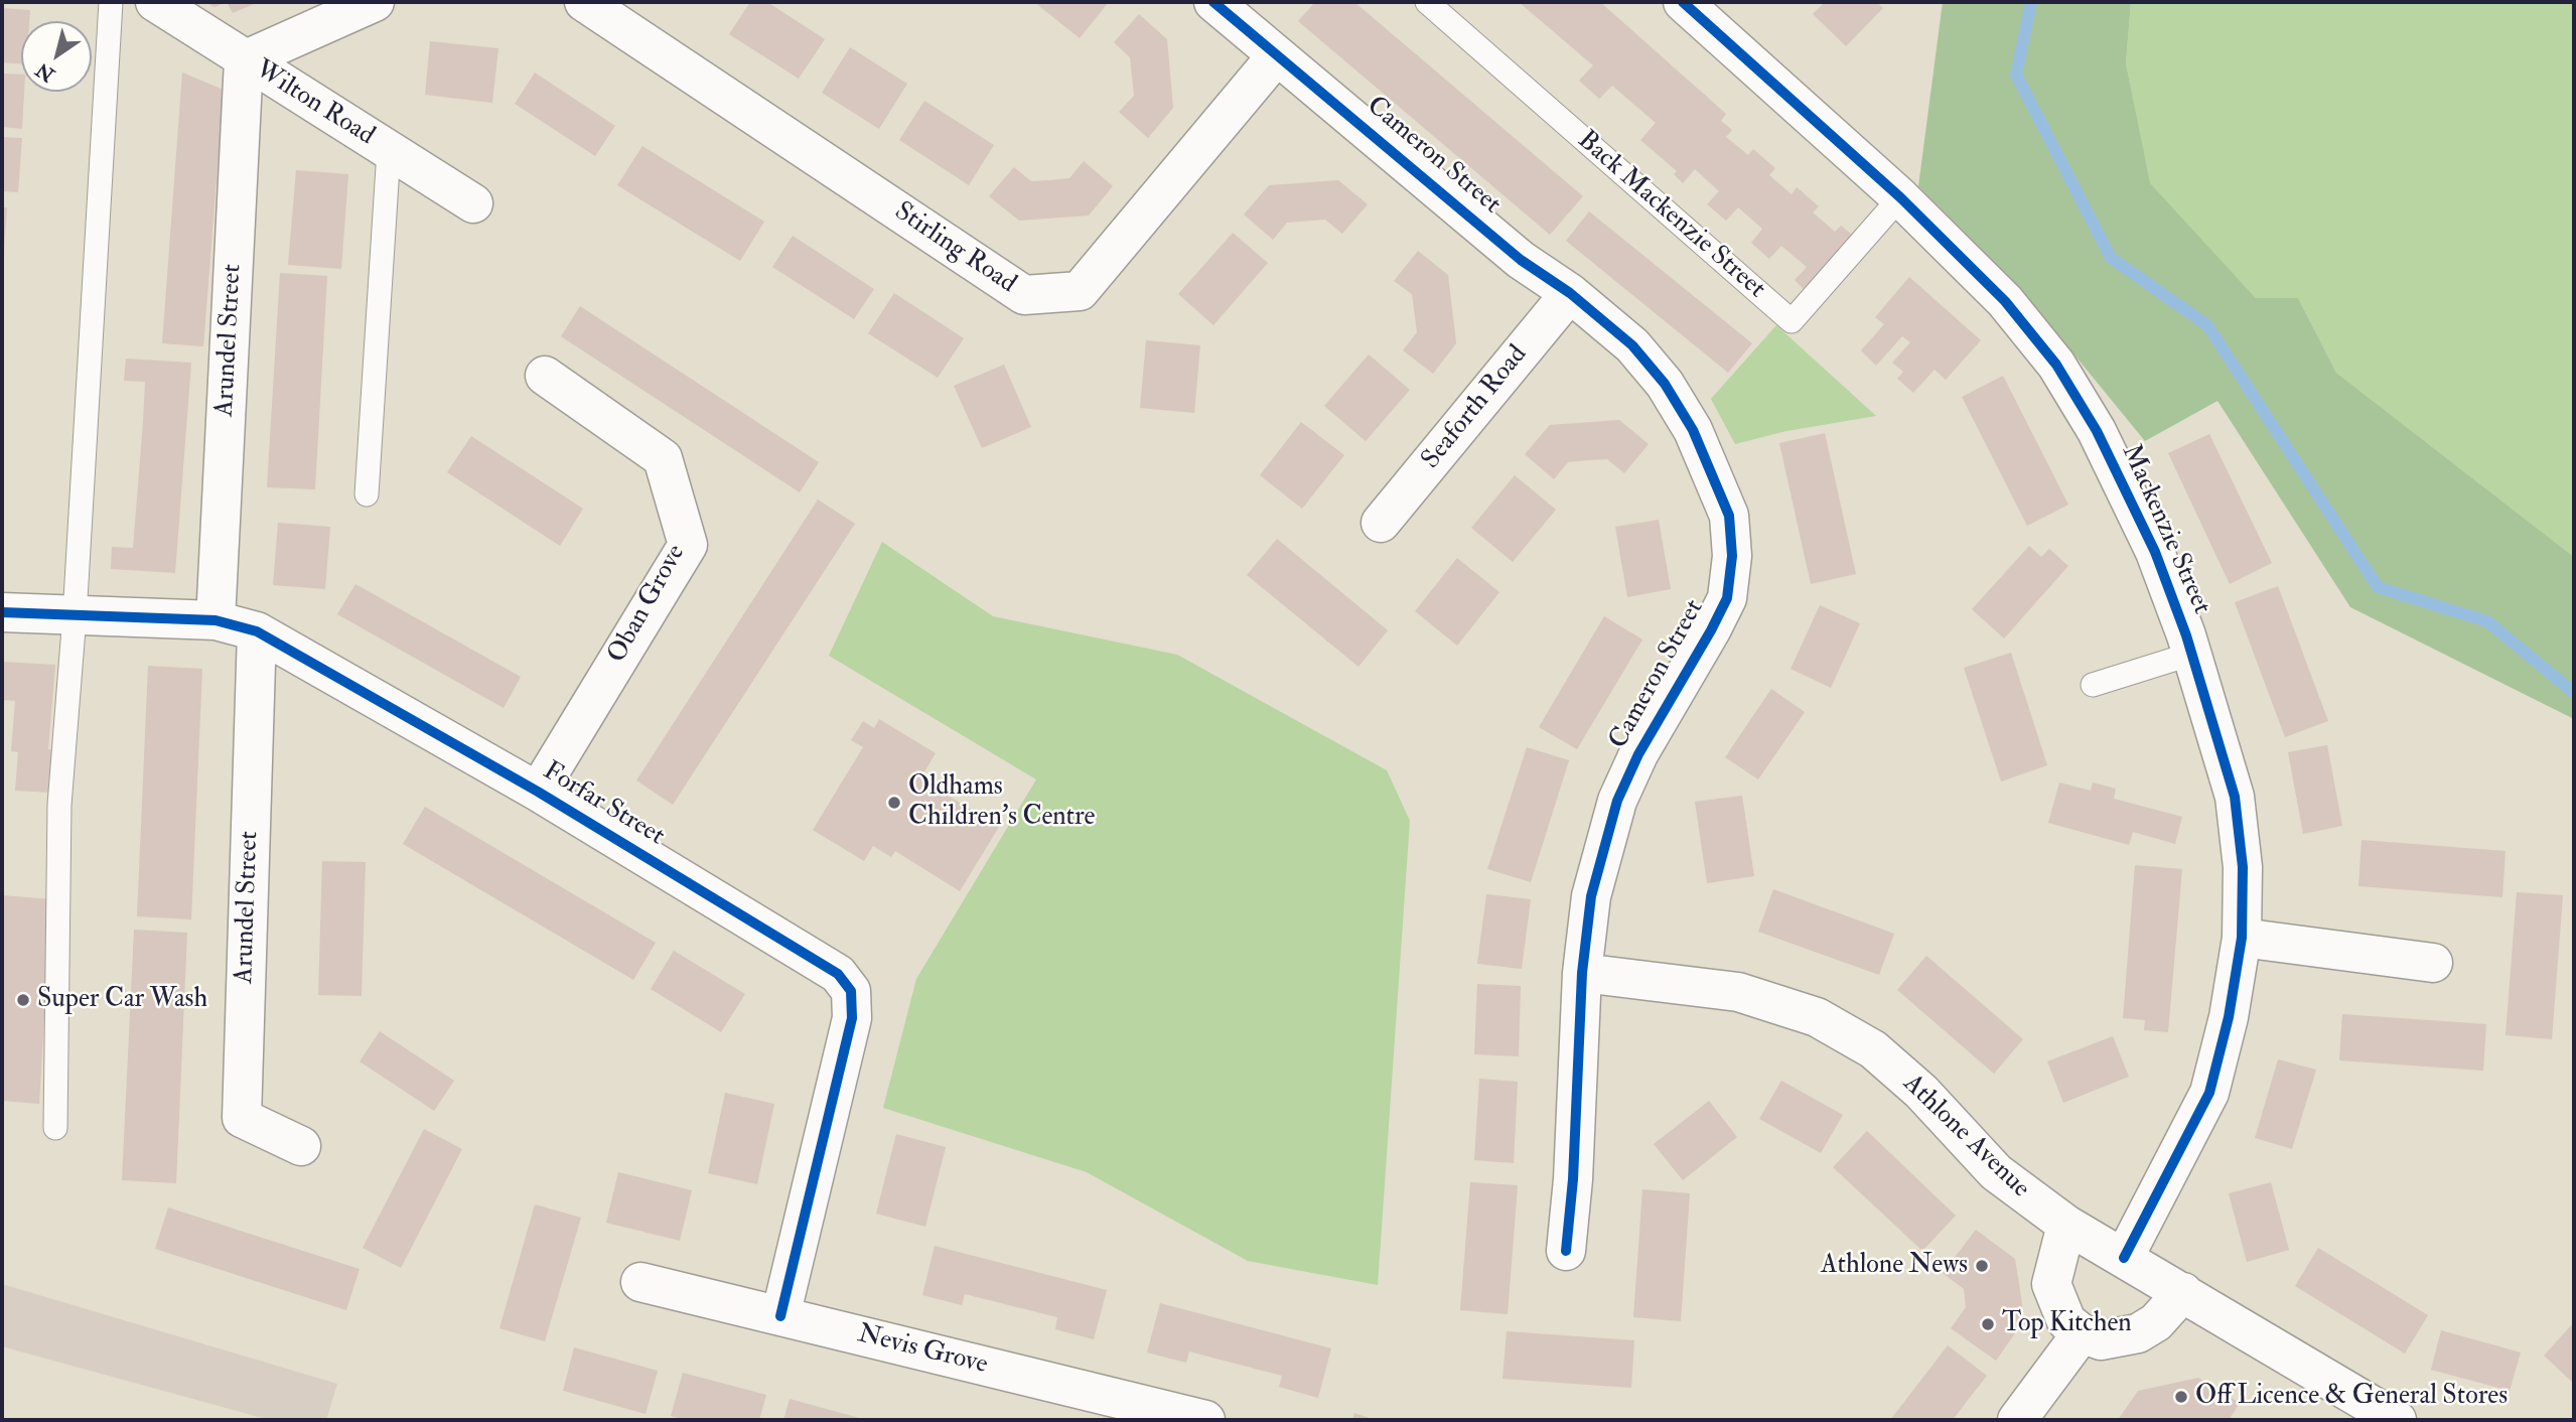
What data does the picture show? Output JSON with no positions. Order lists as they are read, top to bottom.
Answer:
{
  "streets": {
    "street": [
      "Wilton Road",
      "Cameron Street",
      "Stirling Road",
      "Arundel Street",
      "Seaforth Road",
      "Mackenzie Street",
      "Oban Grove",
      "Forfar Street",
      "Athlone Avenue",
      "Nevis Grove"
    ],
    "lane": ["Back Mackenzie Street"]
  },
  "crossings": [
    ["Wilton Road", "Arundel Street"],
    ["Cameron Street", "Stirling Road"],
    ["Cameron Street", "Seaforth Road"],
    ["Cameron Street", "Athlone Avenue"],
    ["Back Mackenzie Street", "Mackenzie Street"],
    ["Arundel Street", "Forfar Street"],
    ["Mackenzie Street", "Athlone Avenue"],
    ["Oban Grove", "Forfar Street"],
    ["Forfar Street", "Nevis Grove"]
  ],
  "places": [
    "Oldhams Children's Centre",
    "Super Car Wash",
    "Athlone News",
    "Top Kitchen",
    "Off Licence & General Stores"
  ],
  "north": "bottom left"
}
